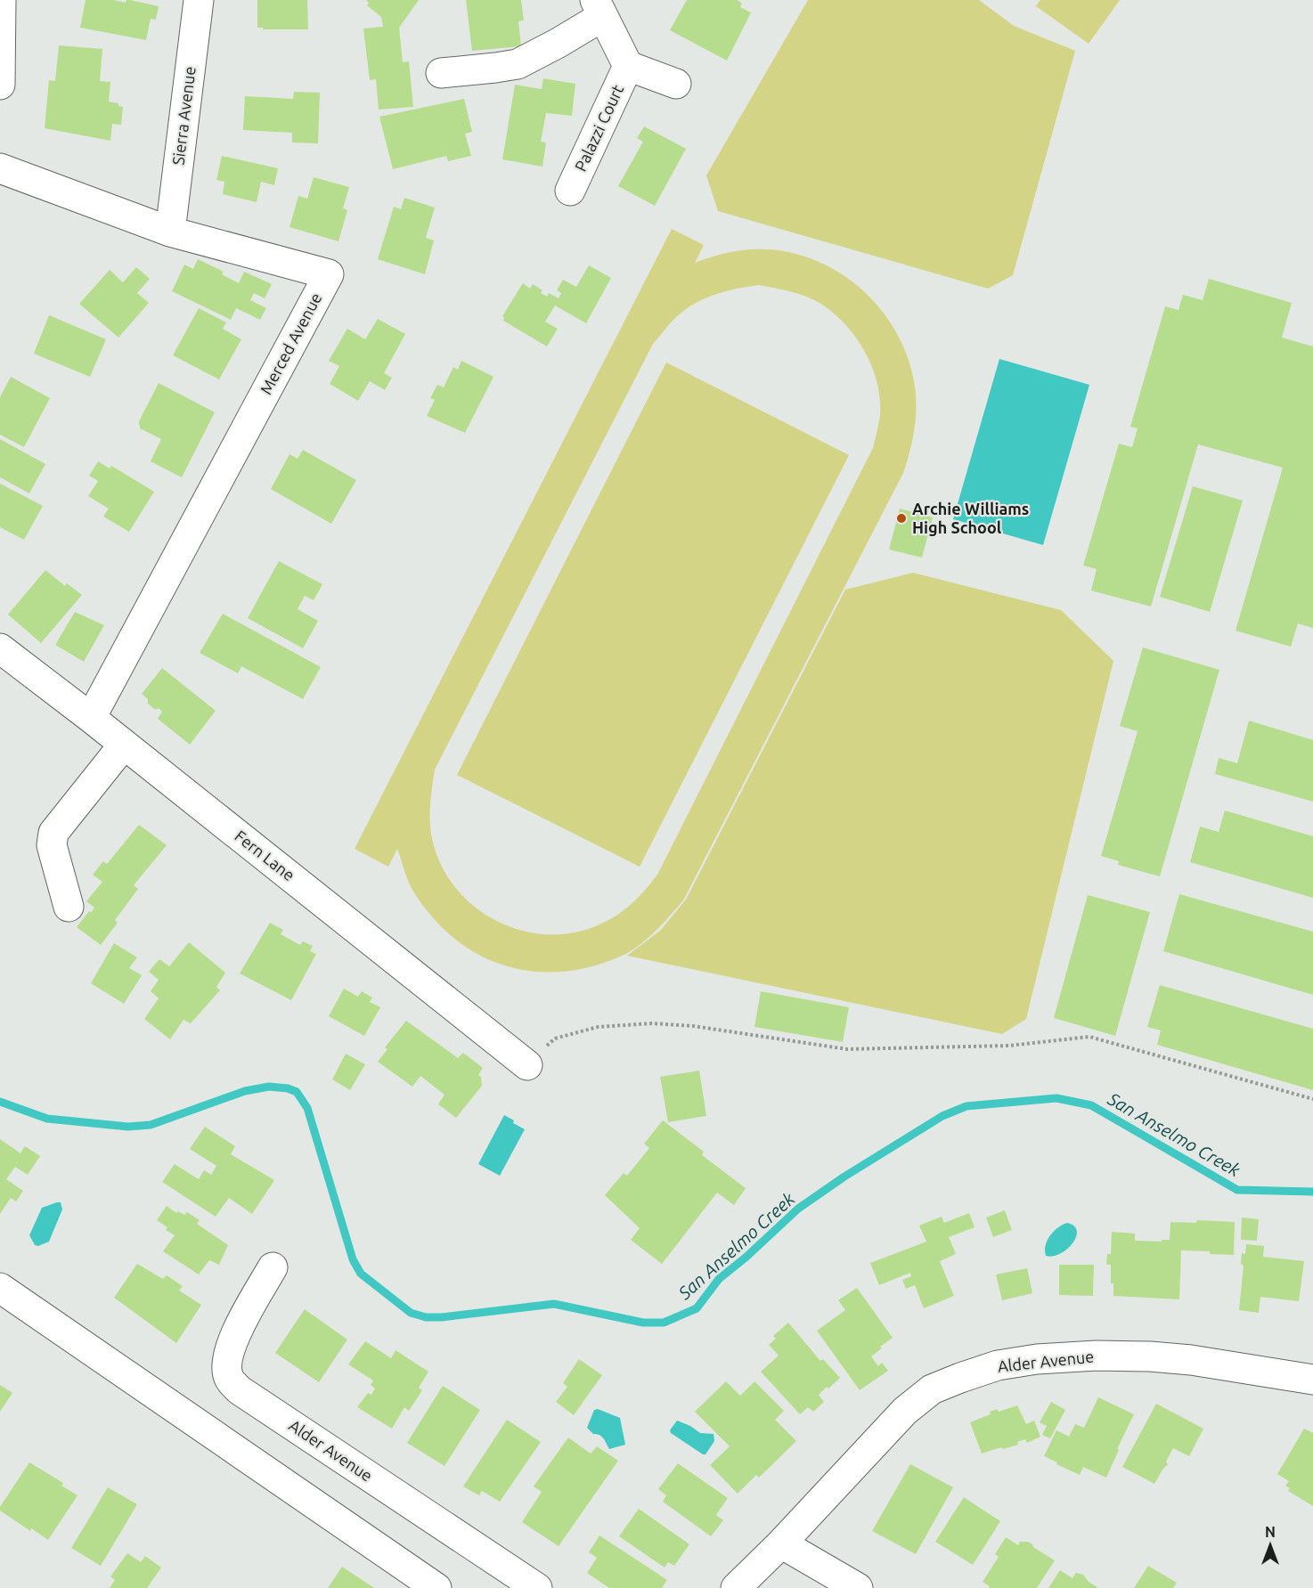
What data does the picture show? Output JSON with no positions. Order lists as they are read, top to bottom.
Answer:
{
  "streets": {
    "street": [
      "Sierra Avenue",
      "Palazzi Court",
      "Merced Avenue",
      "Fern Lane",
      "Alder Avenue"
    ]
  },
  "crossings": [
    ["Sierra Avenue", "Merced Avenue"],
    ["Merced Avenue", "Fern Lane"]
  ],
  "water": ["San Anselmo Creek"],
  "places": ["Archie Williams High School"],
  "north": "top"
}
